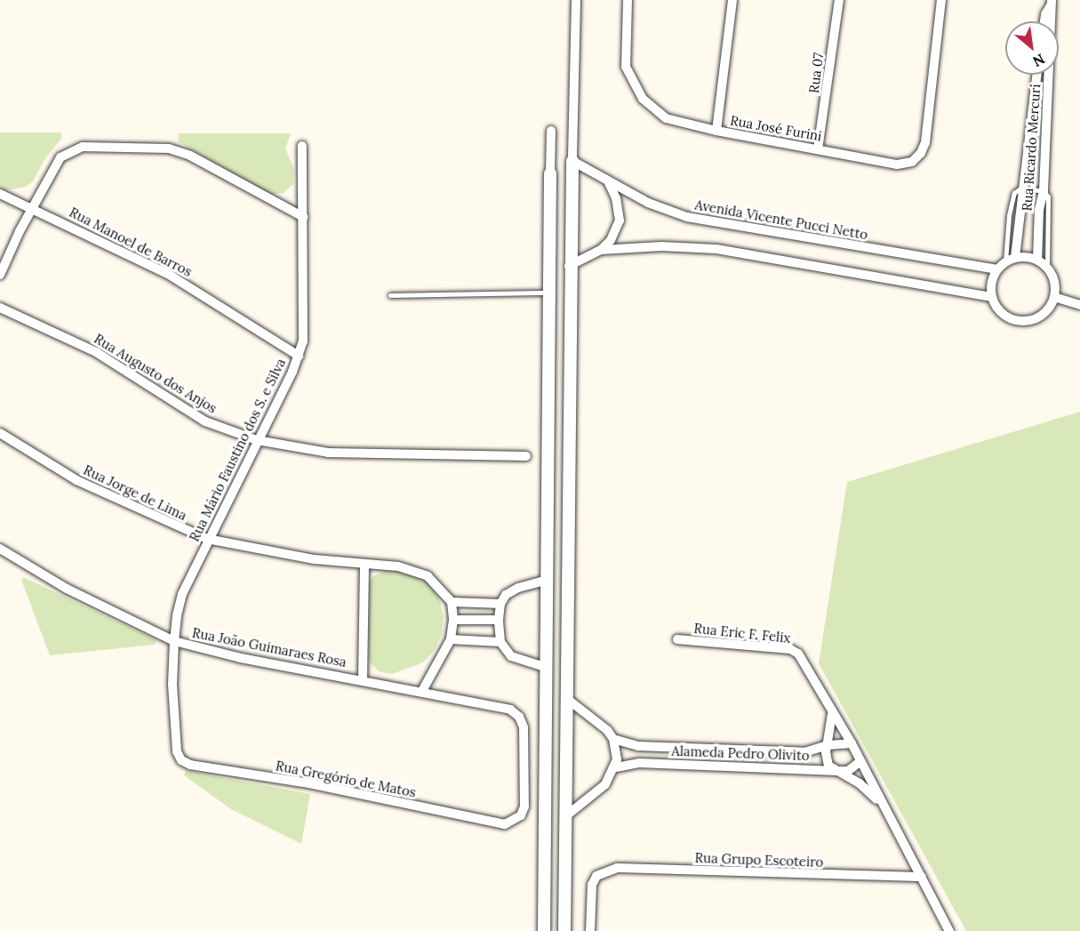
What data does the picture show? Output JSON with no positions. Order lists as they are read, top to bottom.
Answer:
{
  "streets": {
    "street": [
      "Rua 07",
      "Rua José Furini",
      "Rua Ricardo Mercuri",
      "Avenida Vicente Pucci Netto",
      "Rua Manoel de Barros",
      "Rua Augusto dos Anjos",
      "Rua Mário Faustino dos S. e Silva",
      "Rua Jorge de Lima",
      "Rua Eric F. Felix",
      "Rua João Guimaraes Rosa",
      "Alameda Pedro Olivito",
      "Rua Gregório de Matos",
      "Rua Grupo Escoteiro"
    ]
  },
  "crossings": [
    ["Rua 07", "Rua José Furini"],
    ["Rua Ricardo Mercuri", "Avenida Vicente Pucci Netto"],
    ["Rua Manoel de Barros", "Rua Mário Faustino dos S. e Silva"],
    ["Rua Augusto dos Anjos", "Rua Mário Faustino dos S. e Silva"],
    ["Rua Mário Faustino dos S. e Silva", "Rua Jorge de Lima"],
    ["Rua Mário Faustino dos S. e Silva", "Rua João Guimaraes Rosa"],
    ["Rua Mário Faustino dos S. e Silva", "Rua Gregório de Matos"],
    ["Rua Eric F. Felix", "Alameda Pedro Olivito"],
    ["Rua João Guimaraes Rosa", "Rua Gregório de Matos"]
  ],
  "north": "bottom right"
}
